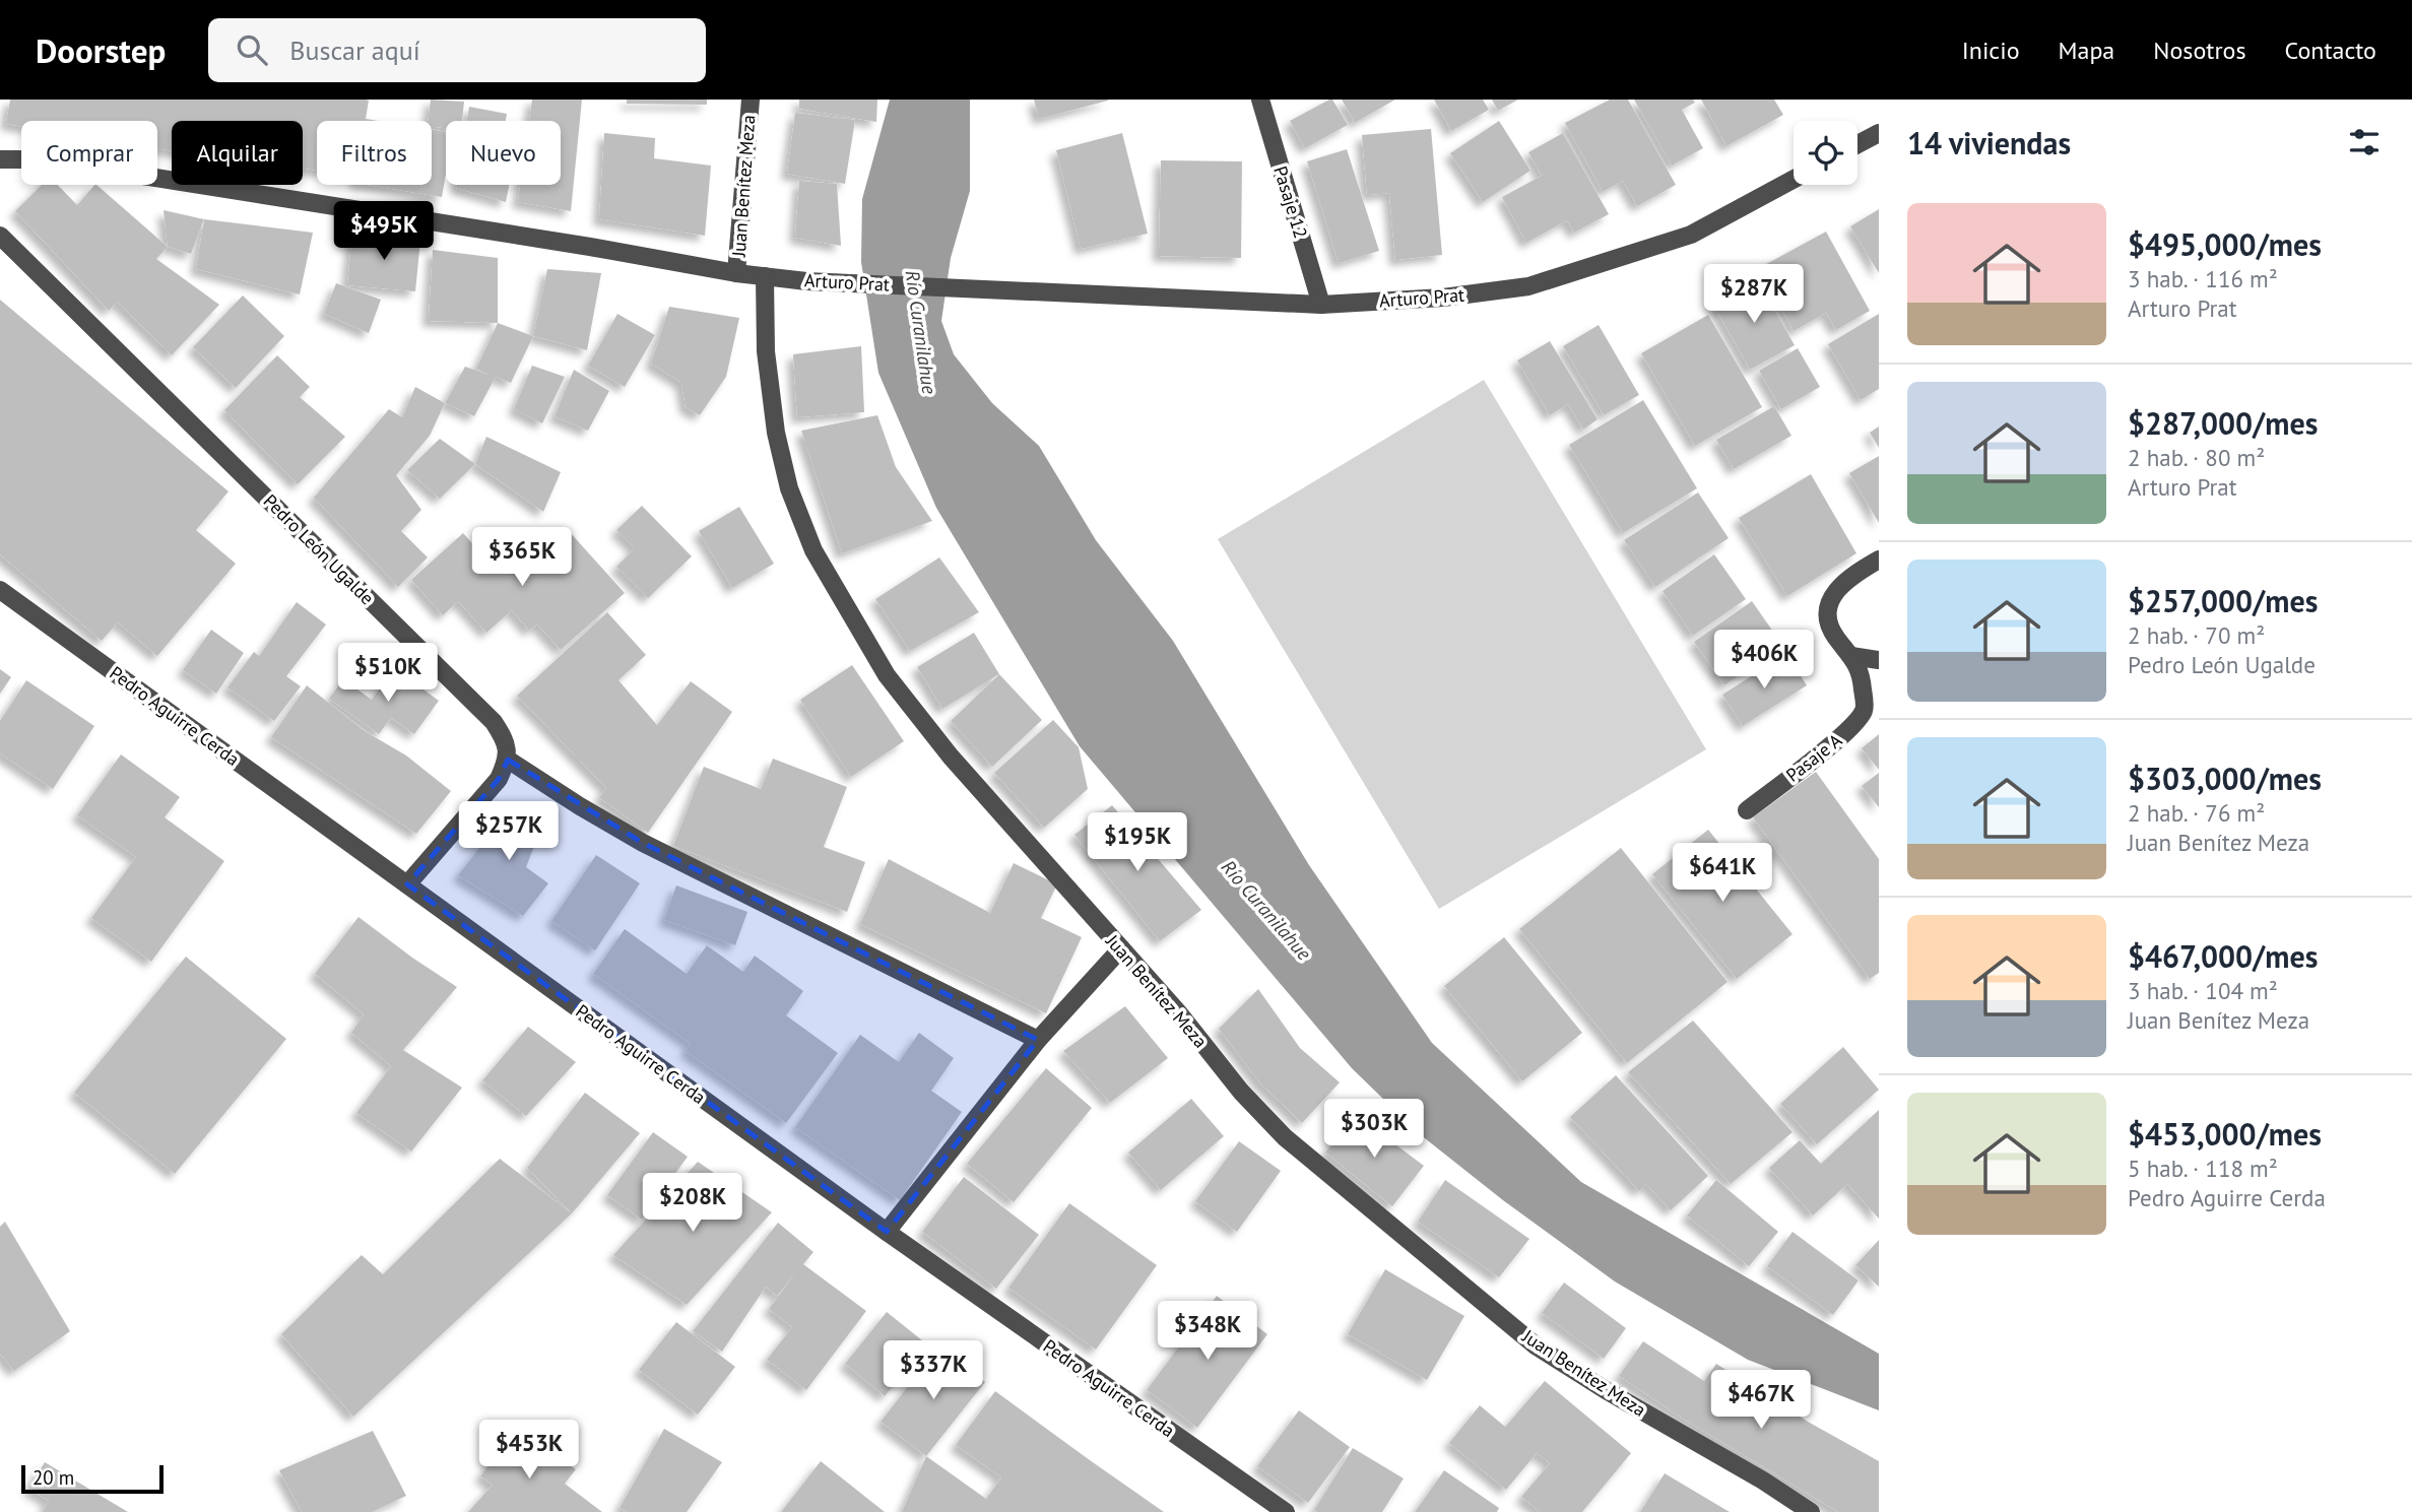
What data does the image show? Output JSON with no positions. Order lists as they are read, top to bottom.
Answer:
{
  "streets": {
    "street": [
      "Juan Benítez Meza",
      "Pasaje 12",
      "Arturo Prat",
      "Pedro León Ugalde",
      "Pedro Aguirre Cerda",
      "Pasaje A"
    ]
  },
  "crossings": [
    ["Juan Benítez Meza", "Arturo Prat"],
    ["Pasaje 12", "Arturo Prat"]
  ],
  "water": ["Río Curanilahue"],
  "scale_bar": "20 m",
  "page": {
    "header": "Doorstep",
    "search": "Buscar aquí",
    "nav": [
      "Inicio",
      "Mapa",
      "Nosotros",
      "Contacto"
    ],
    "heading": "14 viviendas",
    "chip": [
      "Comprar",
      "Alquilar",
      "Filtros",
      "Nuevo"
    ],
    "list": [
      {
        "name": "$495,000/mes",
        "note": "3 hab. · 116 m² · Arturo Prat"
      },
      {
        "name": "$287,000/mes",
        "note": "2 hab. · 80 m² · Arturo Prat"
      },
      {
        "name": "$257,000/mes",
        "note": "2 hab. · 70 m² · Pedro León Ugalde"
      },
      {
        "name": "$303,000/mes",
        "note": "2 hab. · 76 m² · Juan Benítez Meza"
      },
      {
        "name": "$467,000/mes",
        "note": "3 hab. · 104 m² · Juan Benítez Meza"
      },
      {
        "name": "$453,000/mes",
        "note": "5 hab. · 118 m² · Pedro Aguirre Cerda"
      }
    ],
    "price": [
      "$495K",
      "$287K",
      "$365K",
      "$406K",
      "$510K",
      "$257K",
      "$195K",
      "$641K",
      "$303K",
      "$208K",
      "$348K",
      "$337K",
      "$467K",
      "$453K"
    ],
    "scale": "20 m"
  }
}
